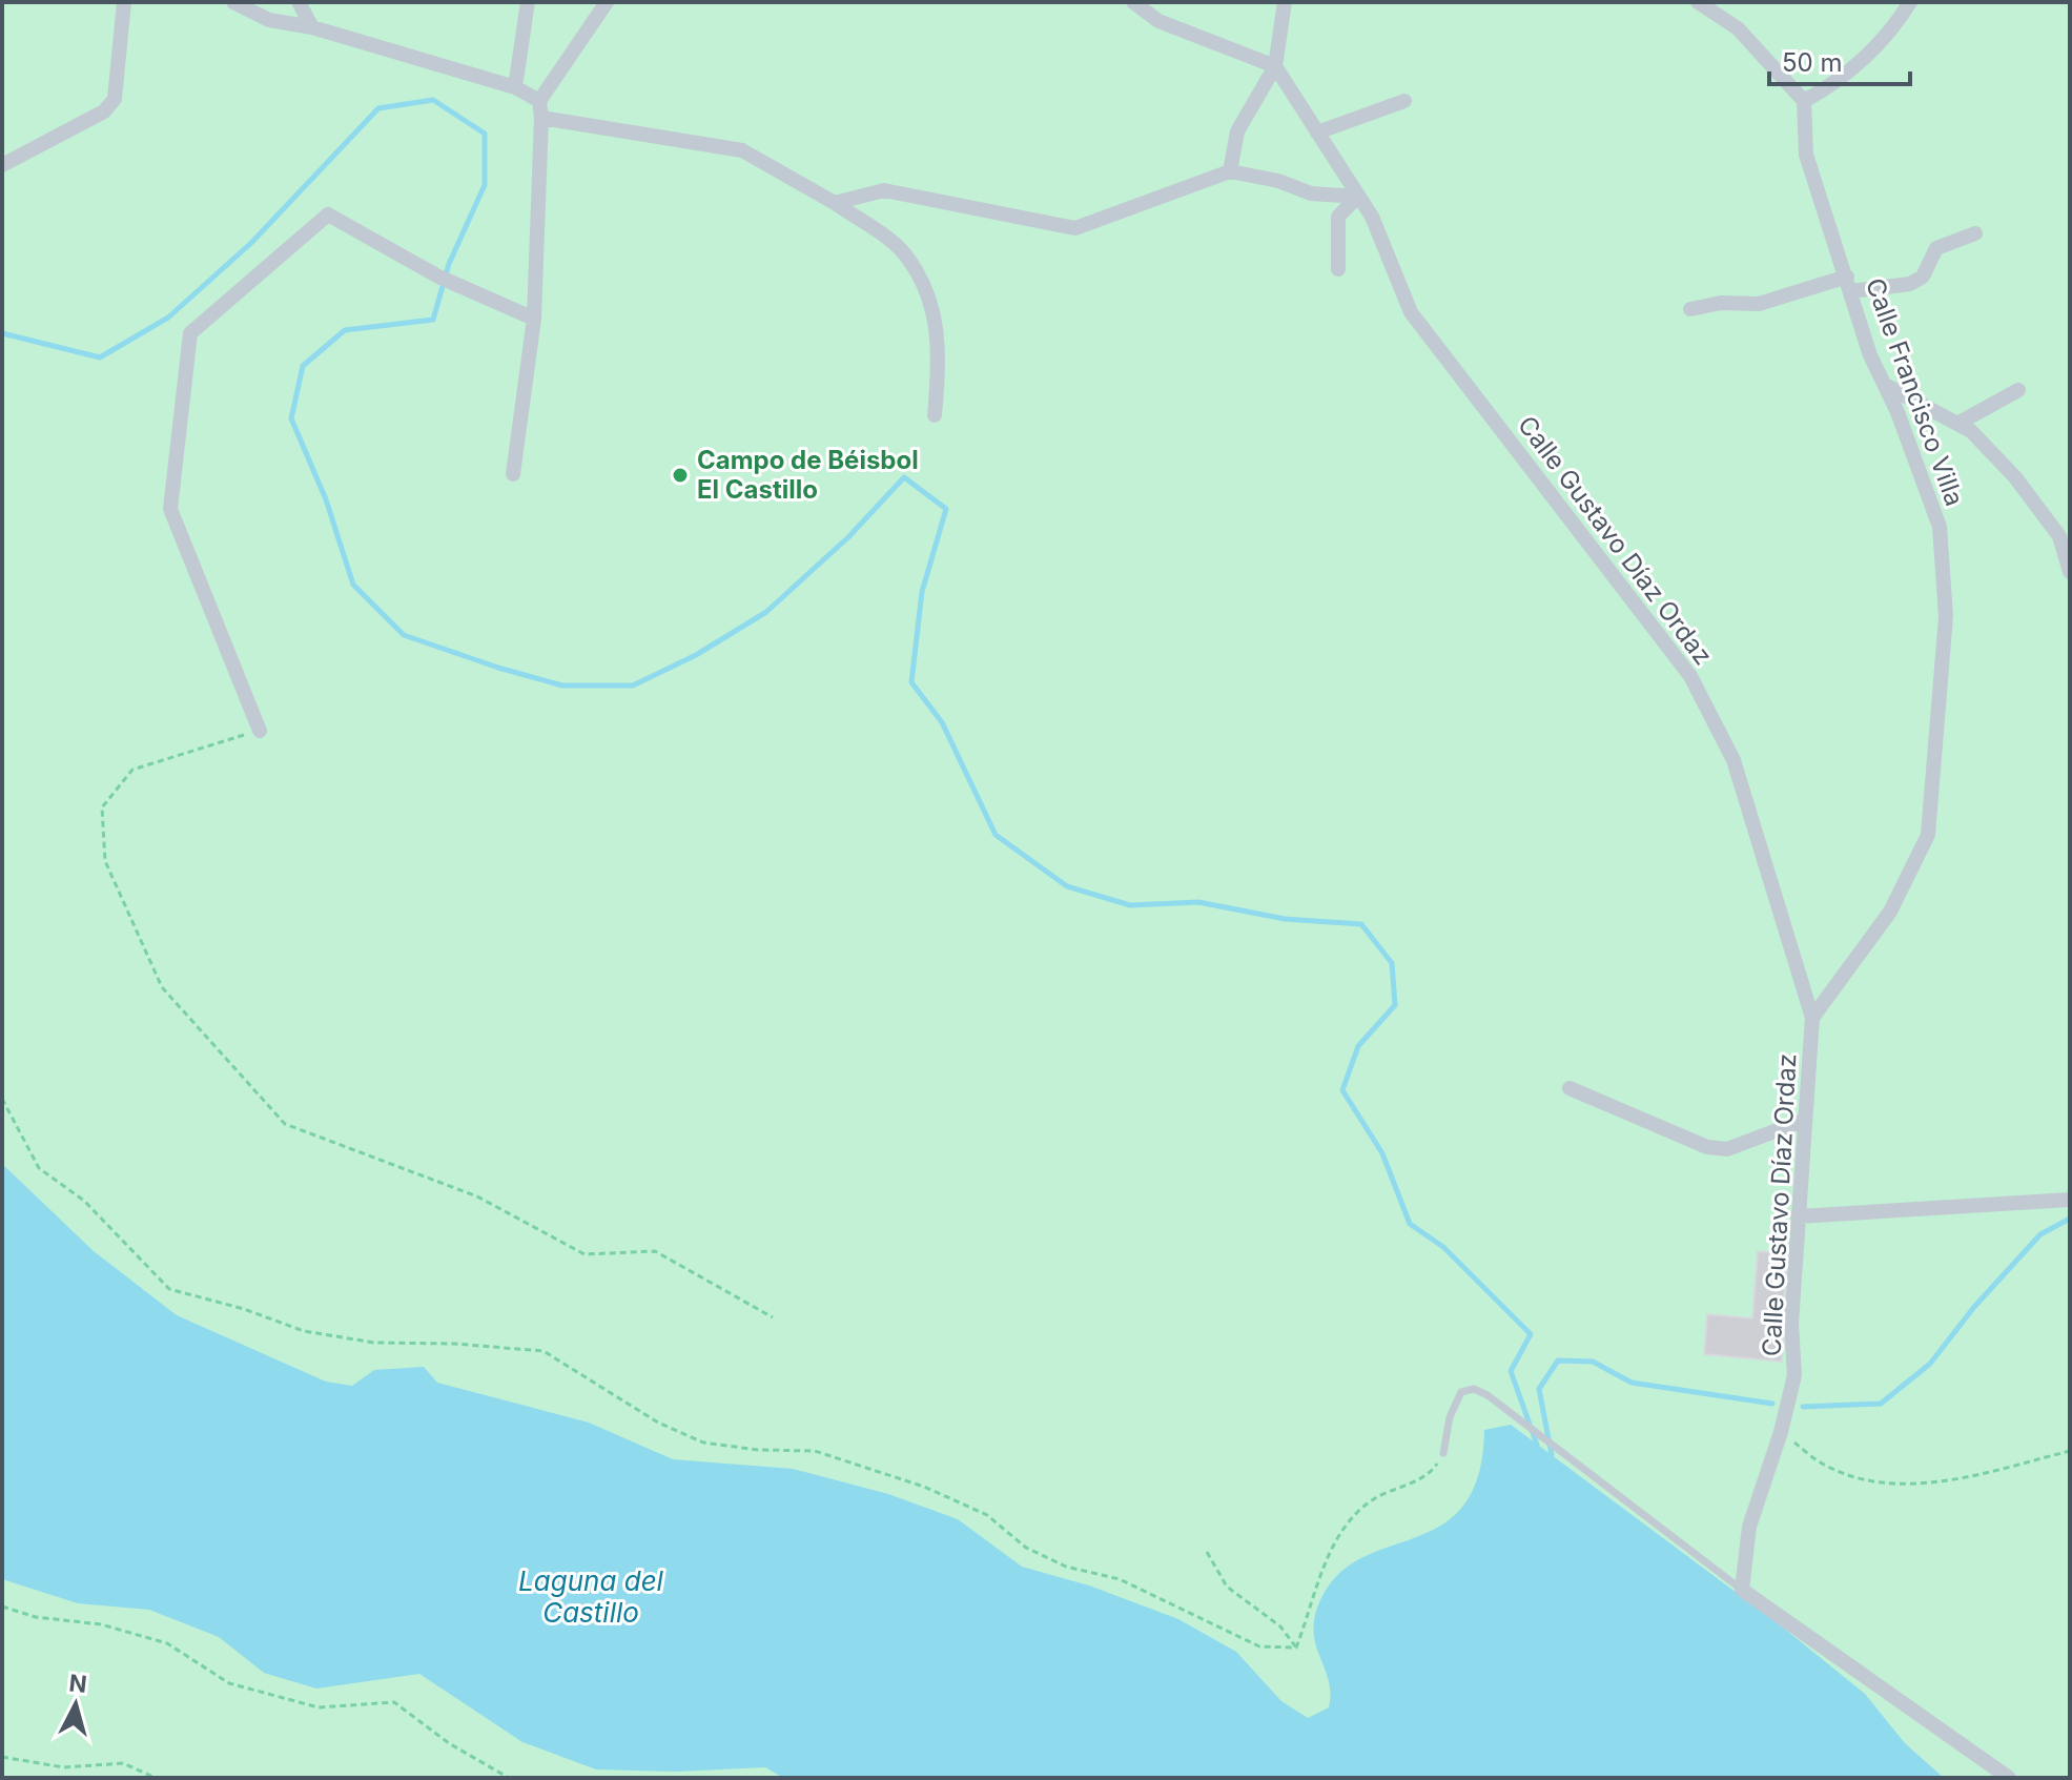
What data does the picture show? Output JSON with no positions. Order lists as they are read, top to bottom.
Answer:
{
  "streets": {
    "street": ["Calle Francisco Villa", "Calle Gustavo Díaz Ordaz"]
  },
  "crossings": [
    ["Calle Francisco Villa", "Calle Gustavo Díaz Ordaz"]
  ],
  "water": ["Laguna del Castillo"],
  "places": ["Campo de Béisbol El Castillo"],
  "scale_bar": "50 m",
  "north": "top"
}
